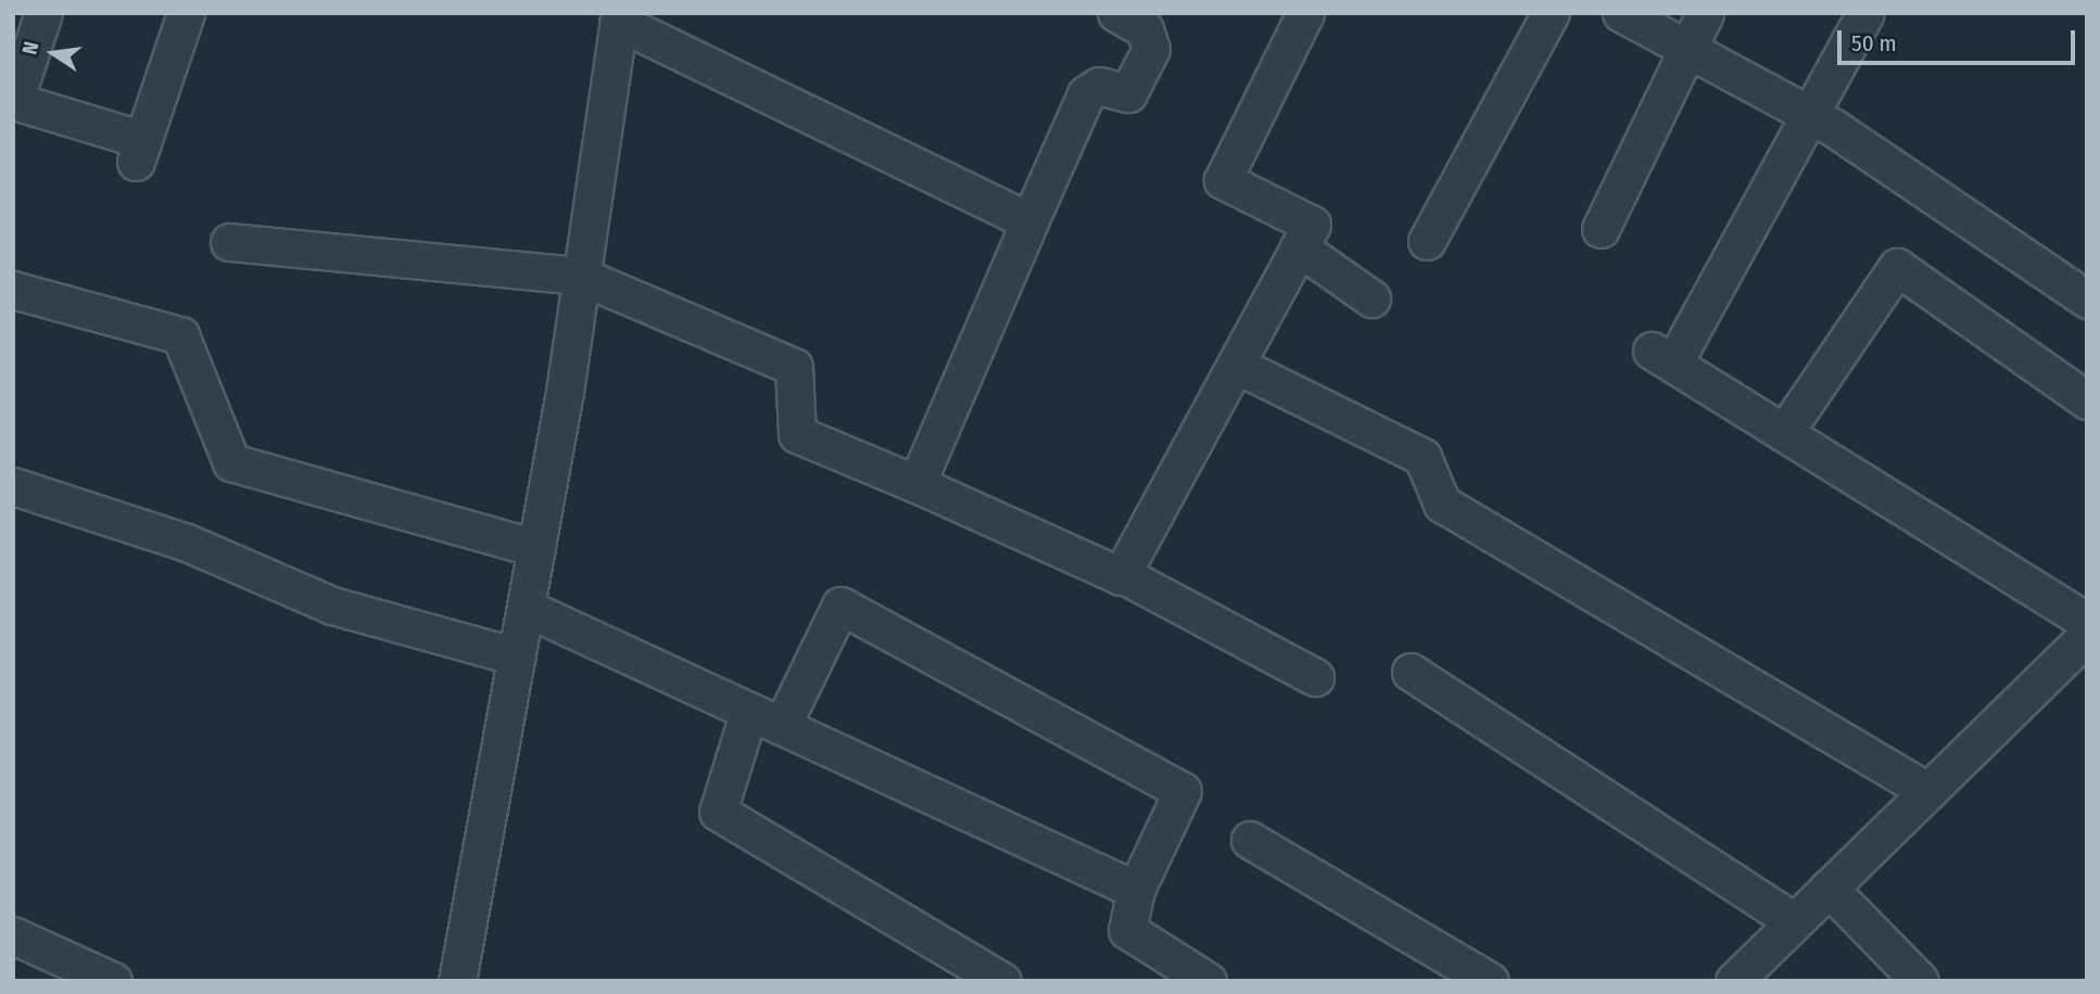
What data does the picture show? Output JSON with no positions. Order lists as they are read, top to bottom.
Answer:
{
  "scale_bar": "50 m",
  "north": "left"
}
